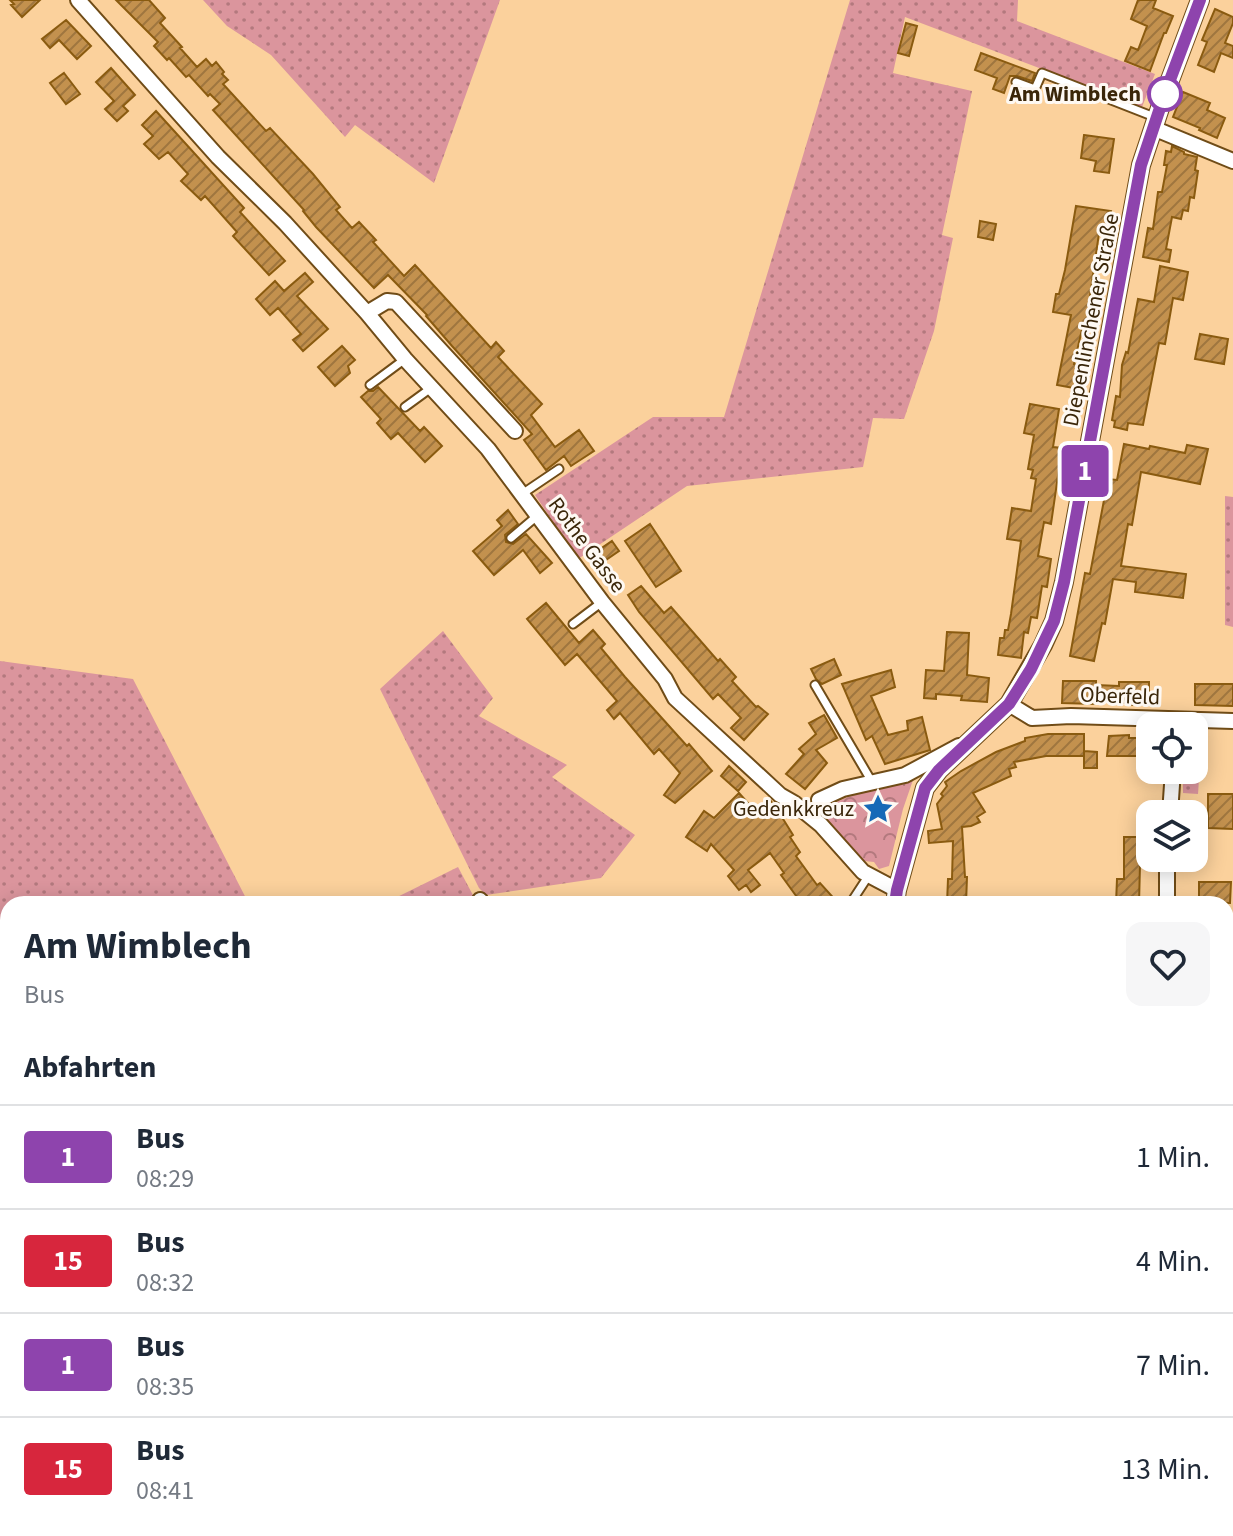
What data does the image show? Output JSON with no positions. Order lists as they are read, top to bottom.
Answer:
{
  "streets": {
    "street": ["Diepenlinchener Straße", "Rothe Gasse", "Oberfeld"]
  },
  "crossings": [
    ["Diepenlinchener Straße", "Oberfeld"]
  ],
  "places": {
    "other": ["Am Wimblech"],
    "place": ["Gedenkkreuz"]
  },
  "lines": ["bus line 1"],
  "page": {
    "on_map": "1",
    "heading": [
      ["Am Wimblech", "Bus"],
      "Abfahrten"
    ],
    "list": [
      {
        "mark": "1",
        "name": "Bus",
        "note": "08:29",
        "value": "1 Min."
      },
      {
        "mark": "15",
        "name": "Bus",
        "note": "08:32",
        "value": "4 Min."
      },
      {
        "mark": "1",
        "name": "Bus",
        "note": "08:35",
        "value": "7 Min."
      },
      {
        "mark": "15",
        "name": "Bus",
        "note": "08:41",
        "value": "13 Min."
      }
    ]
  }
}
